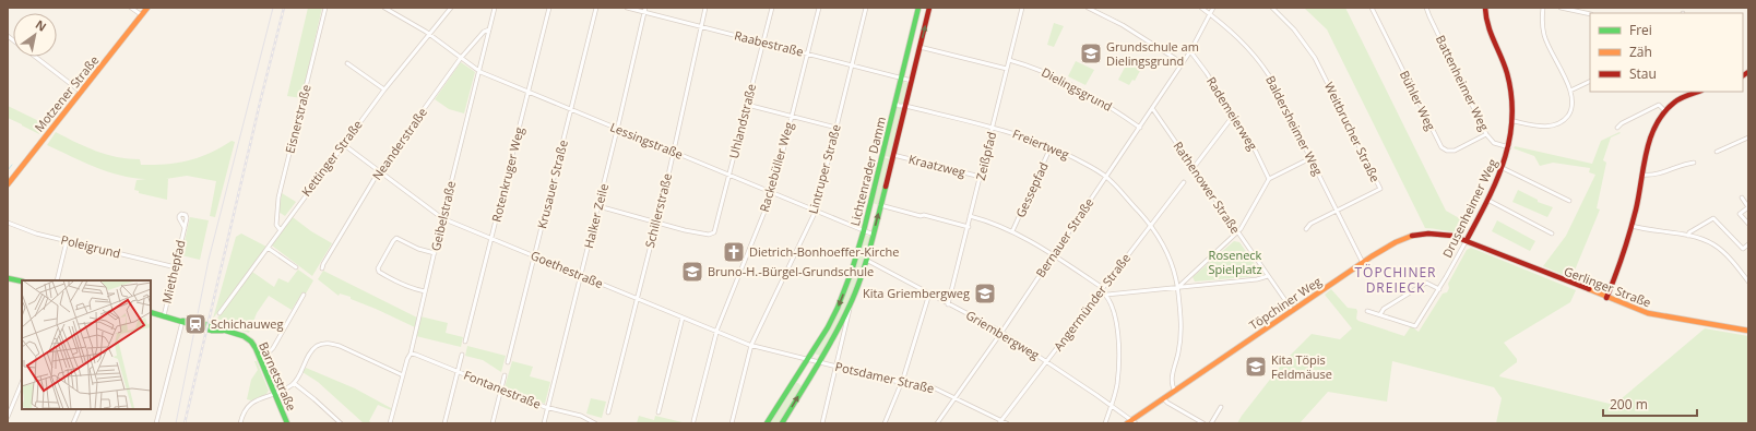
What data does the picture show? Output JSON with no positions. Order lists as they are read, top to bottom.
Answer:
{
  "streets": {
    "street": [
      "Raabestraße",
      "Battenheimer Weg",
      "Dielingsgrund",
      "Motzener Straße",
      "Bühler Weg",
      "Rademeierweg",
      "Eisnerstraße",
      "Uhlandstraße",
      "Baldersheimer Weg",
      "Weitbrucher Straße",
      "Lessingstraße",
      "Neanderstraße",
      "Freiertweg",
      "Zeißpfad",
      "Kettinger Straße",
      "Kraatzweg",
      "Rackebüller Weg",
      "Lintruper Straße",
      "Lichtenrader Damm",
      "Rotenkruger Weg",
      "Krusauer Straße",
      "Rathenower Straße",
      "Gessepfad",
      "Drusenheimer Weg",
      "Schillerstraße",
      "Geibelstraße",
      "Halker Zeile",
      "Bernauer Straße",
      "Poleigrund",
      "Goethestraße",
      "Miethepfad",
      "Gerlinger Straße",
      "Angermünder Straße",
      "Töpchiner Weg",
      "Griembergweg",
      "Barnetstraße",
      "Potsdamer Straße",
      "Fontanestraße"
    ]
  },
  "crossings": [
    ["Raabestraße", "Uhlandstraße"],
    ["Raabestraße", "Rackebüller Weg"],
    ["Raabestraße", "Lintruper Straße"],
    ["Raabestraße", "Lichtenrader Damm"],
    ["Raabestraße", "Schillerstraße"],
    ["Raabestraße", "Halker Zeile"],
    ["Battenheimer Weg", "Bühler Weg"],
    ["Battenheimer Weg", "Drusenheimer Weg"],
    ["Dielingsgrund", "Zeißpfad"],
    ["Dielingsgrund", "Bernauer Straße"],
    ["Rademeierweg", "Bernauer Straße"],
    ["Eisnerstraße", "Kettinger Straße"],
    ["Uhlandstraße", "Lessingstraße"],
    ["Uhlandstraße", "Schillerstraße"],
    ["Baldersheimer Weg", "Weitbrucher Straße"],
    ["Baldersheimer Weg", "Bernauer Straße"],
    ["Baldersheimer Weg", "Töpchiner Weg"],
    ["Lessingstraße", "Neanderstraße"],
    ["Lessingstraße", "Kettinger Straße"],
    ["Lessingstraße", "Rackebüller Weg"],
    ["Lessingstraße", "Lintruper Straße"],
    ["Lessingstraße", "Lichtenrader Damm"],
    ["Lessingstraße", "Rotenkruger Weg"],
    ["Lessingstraße", "Krusauer Straße"],
    ["Lessingstraße", "Schillerstraße"],
    ["Lessingstraße", "Geibelstraße"],
    ["Lessingstraße", "Halker Zeile"],
    ["Neanderstraße", "Geibelstraße"],
    ["Neanderstraße", "Goethestraße"],
    ["Freiertweg", "Zeißpfad"],
    ["Freiertweg", "Lichtenrader Damm"],
    ["Freiertweg", "Gessepfad"],
    ["Freiertweg", "Bernauer Straße"],
    ["Freiertweg", "Angermünder Straße"],
    ["Freiertweg", "Töpchiner Weg"],
    ["Zeißpfad", "Kraatzweg"],
    ["Zeißpfad", "Griembergweg"],
    ["Kettinger Straße", "Goethestraße"],
    ["Kraatzweg", "Lichtenrader Damm"],
    ["Rackebüller Weg", "Goethestraße"],
    ["Lintruper Straße", "Goethestraße"],
    ["Lichtenrader Damm", "Goethestraße"],
    ["Lichtenrader Damm", "Griembergweg"],
    ["Lichtenrader Damm", "Potsdamer Straße"],
    ["Rotenkruger Weg", "Goethestraße"],
    ["Krusauer Straße", "Goethestraße"],
    ["Rathenower Straße", "Bernauer Straße"],
    ["Rathenower Straße", "Töpchiner Weg"],
    ["Drusenheimer Weg", "Gerlinger Straße"],
    ["Drusenheimer Weg", "Töpchiner Weg"],
    ["Schillerstraße", "Goethestraße"],
    ["Geibelstraße", "Goethestraße"],
    ["Geibelstraße", "Fontanestraße"],
    ["Halker Zeile", "Goethestraße"],
    ["Halker Zeile", "Fontanestraße"],
    ["Bernauer Straße", "Griembergweg"],
    ["Bernauer Straße", "Potsdamer Straße"],
    ["Poleigrund", "Miethepfad"],
    ["Goethestraße", "Potsdamer Straße"],
    ["Gerlinger Straße", "Töpchiner Weg"],
    ["Angermünder Straße", "Griembergweg"],
    ["Angermünder Straße", "Potsdamer Straße"],
    ["Töpchiner Weg", "Griembergweg"]
  ],
  "districts": ["TÖPCHINER DREIECK"],
  "parks": ["Roseneck Spielplatz"],
  "places": {
    "school or university": [
      "Grundschule am Dielingsgrund",
      "Bruno-H.-Bürgel-Grundschule",
      "Kita Griembergweg",
      "Kita Töpis Feldmäuse"
    ],
    "church": ["Dietrich-Bonhoeffer-Kirche"],
    "station": ["Schichauweg"]
  },
  "legend": ["Frei", "Zäh", "Stau"],
  "scale_bar": "200 m",
  "north": "top right"
}
